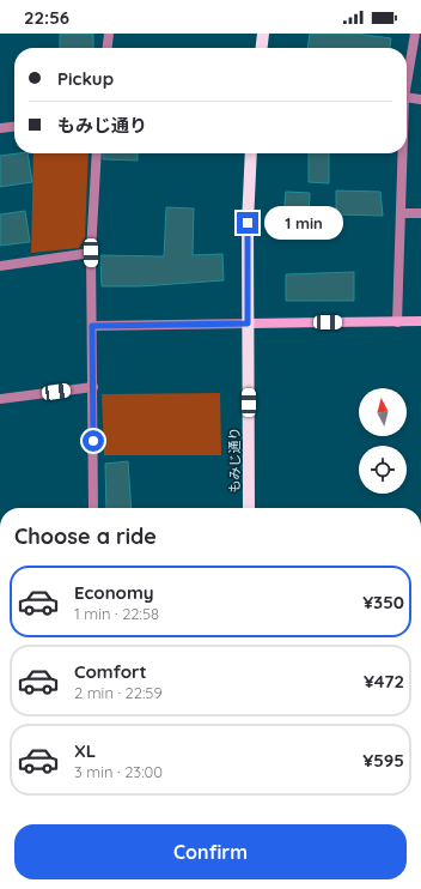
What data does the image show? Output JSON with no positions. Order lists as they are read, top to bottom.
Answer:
{
  "streets": {
    "main road": ["もみじ通り"]
  },
  "north": "top",
  "page": {
    "status": "22:56",
    "banner": ["Pickup", "もみじ通り"],
    "bubble": "1 min",
    "heading": "Choose a ride",
    "list": [
      {
        "name": "Economy",
        "note": "1 min · 22:58",
        "value": "¥350"
      },
      {
        "name": "Comfort",
        "note": "2 min · 22:59",
        "value": "¥472"
      },
      {
        "name": "XL",
        "note": "3 min · 23:00",
        "value": "¥595"
      }
    ],
    "buttons": "Confirm"
  }
}
